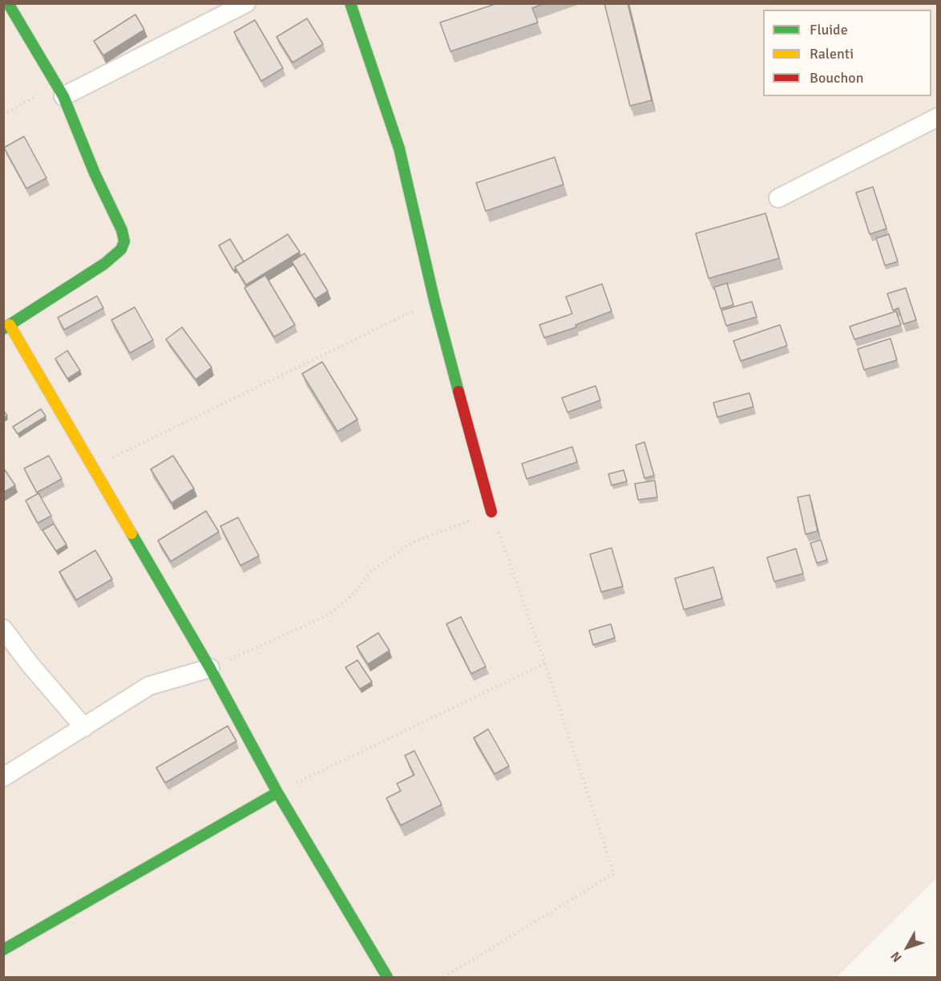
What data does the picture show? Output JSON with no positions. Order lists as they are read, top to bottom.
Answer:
{
  "legend": ["Fluide", "Ralenti", "Bouchon"],
  "north": "bottom left"
}
